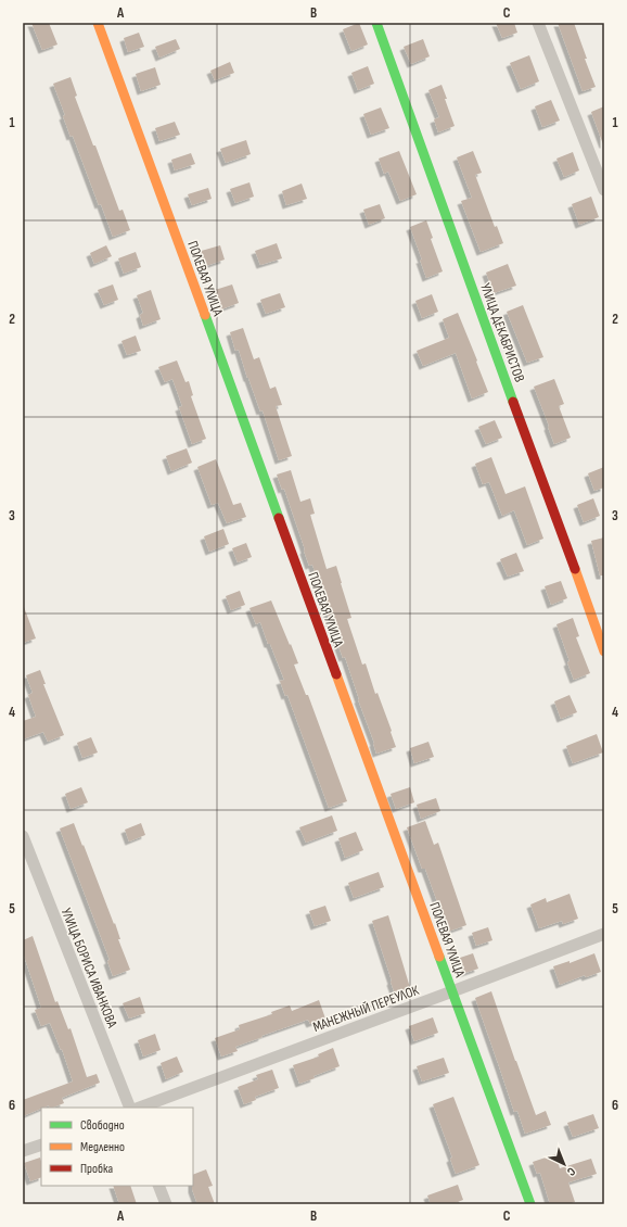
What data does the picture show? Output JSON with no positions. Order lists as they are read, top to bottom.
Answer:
{
  "streets": {
    "street": [
      "ПОЛЕВАЯ УЛИЦА",
      "УЛИЦА ДЕКАБРИСТОВ",
      "УЛИЦА БОРИСА ИВАНКОВА",
      "МАНЕЖНЫЙ ПЕРЕУЛОК"
    ]
  },
  "crossings": [
    ["ПОЛЕВАЯ УЛИЦА", "МАНЕЖНЫЙ ПЕРЕУЛОК"]
  ],
  "legend": ["Свободно", "Медленно", "Пробка"],
  "north": "bottom right",
  "grid": {
    "columns": ["A", "B", "C"],
    "rows": [
      "1",
      "2",
      "3",
      "4",
      "5",
      "6"
    ]
  }
}
